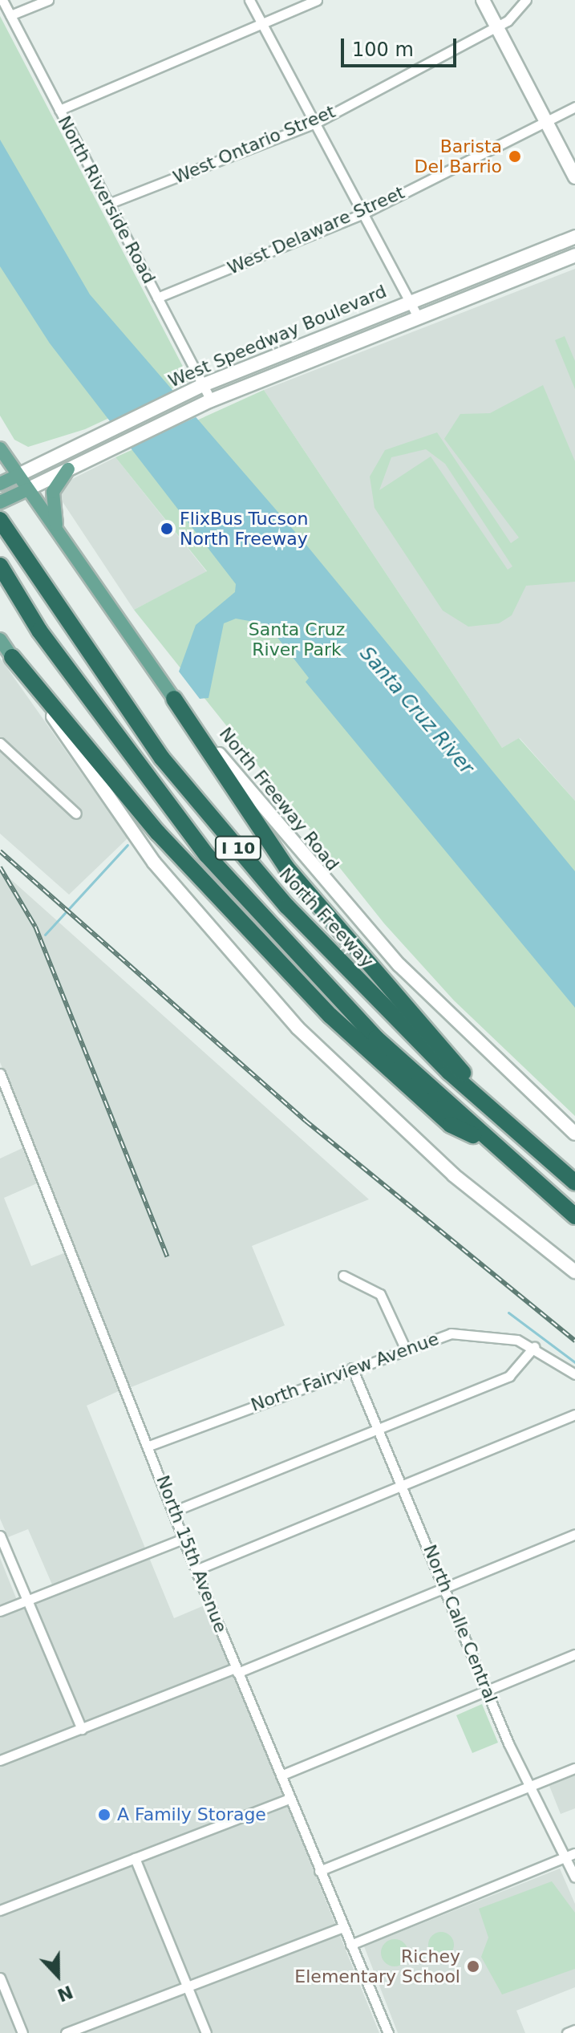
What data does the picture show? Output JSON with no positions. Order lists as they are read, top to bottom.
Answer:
{
  "streets": {
    "highway": ["I 10", "North Freeway"],
    "main road": ["West Speedway Boulevard", "North Freeway Road"],
    "street": [
      "West Ontario Street",
      "North Riverside Road",
      "West Delaware Street",
      "North Fairview Avenue",
      "North 15th Avenue",
      "North Calle Central"
    ]
  },
  "crossings": [
    ["West Ontario Street", "North Riverside Road"],
    ["North Riverside Road", "West Delaware Street"],
    ["North Riverside Road", "West Speedway Boulevard"],
    ["West Speedway Boulevard", "North Freeway Road"],
    ["North Fairview Avenue", "North 15th Avenue"],
    ["North Fairview Avenue", "North Calle Central"]
  ],
  "water": ["Santa Cruz River"],
  "parks": ["Santa Cruz River Park"],
  "places": [
    "Barista Del Barrio",
    "FlixBus Tucson North Freeway",
    "A Family Storage",
    "Richey Elementary School"
  ],
  "scale_bar": "100 m",
  "north": "bottom"
}
